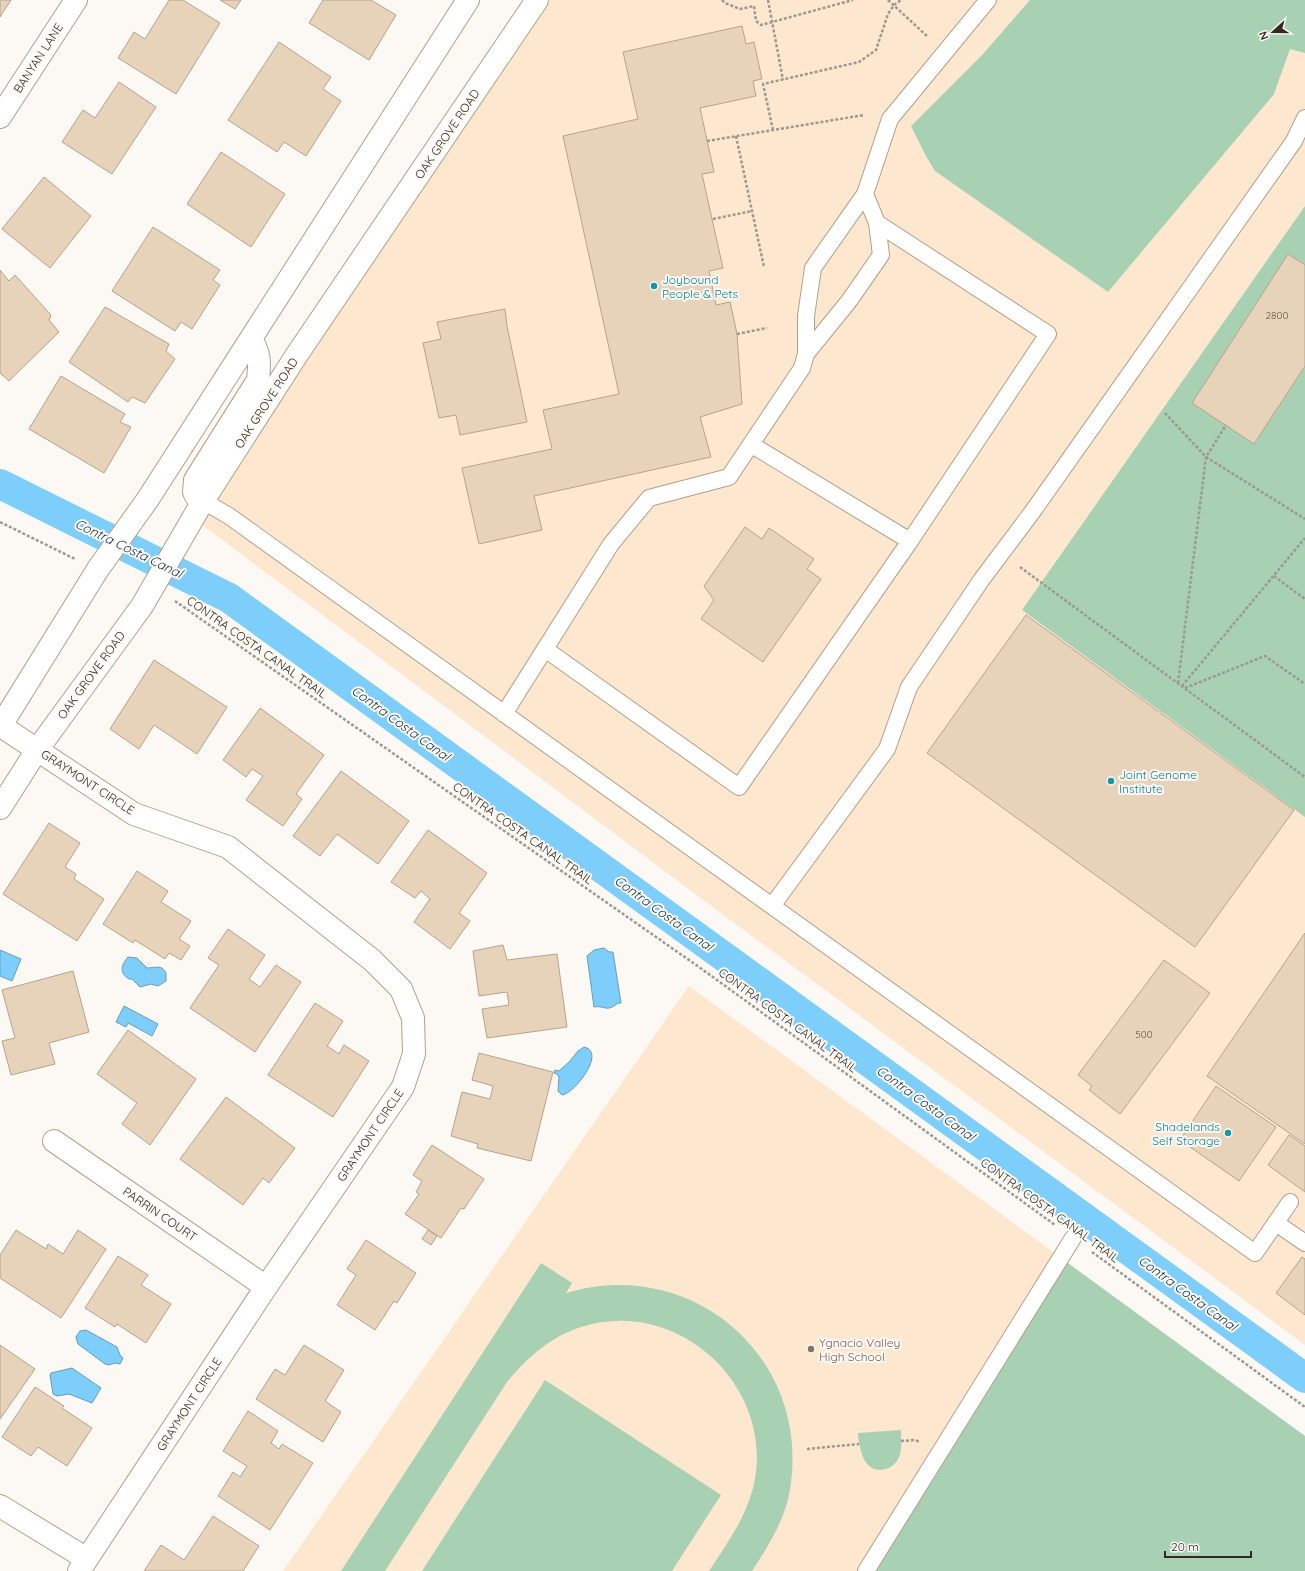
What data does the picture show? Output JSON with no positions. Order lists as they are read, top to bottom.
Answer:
{
  "streets": {
    "main road": [
      "BANYAN LANE",
      "OAK GROVE ROAD",
      "GRAYMONT CIRCLE",
      "PARRIN COURT"
    ],
    "path": ["CONTRA COSTA CANAL TRAIL"]
  },
  "crossings": [
    ["OAK GROVE ROAD", "CONTRA COSTA CANAL TRAIL"],
    ["OAK GROVE ROAD", "GRAYMONT CIRCLE"],
    ["GRAYMONT CIRCLE", "PARRIN COURT"]
  ],
  "water": ["Contra Costa Canal"],
  "places": [
    "Joybound People & Pets",
    "Joint Genome Institute",
    "Shadelands Self Storage",
    "Ygnacio Valley High School"
  ],
  "house_numbers": ["2800", "500"],
  "scale_bar": "20 m",
  "north": "left"
}
